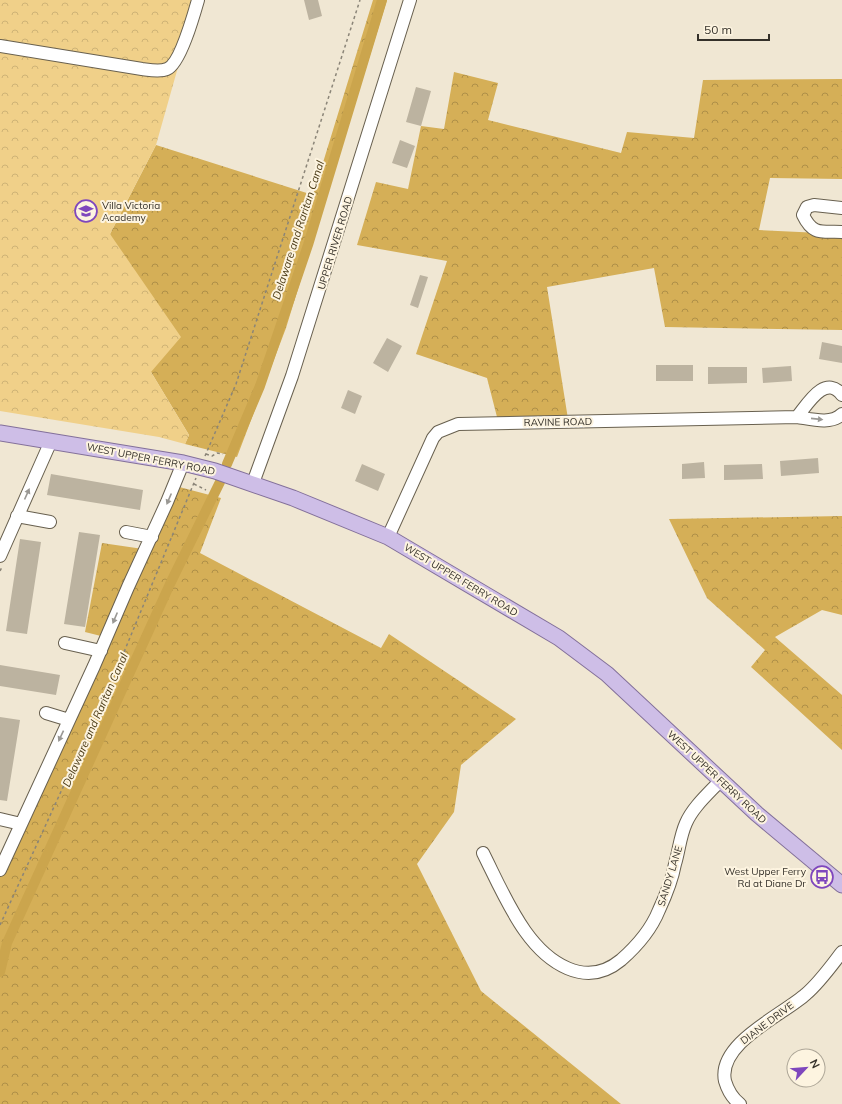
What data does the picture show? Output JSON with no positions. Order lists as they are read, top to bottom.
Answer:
{
  "streets": {
    "main road": ["WEST UPPER FERRY ROAD"],
    "street": [
      "UPPER RIVER ROAD",
      "RAVINE ROAD",
      "SANDY LANE",
      "DIANE DRIVE"
    ]
  },
  "crossings": [
    ["UPPER RIVER ROAD", "WEST UPPER FERRY ROAD"],
    ["RAVINE ROAD", "WEST UPPER FERRY ROAD"],
    ["WEST UPPER FERRY ROAD", "SANDY LANE"]
  ],
  "water": ["Delaware and Raritan Canal"],
  "places": {
    "school or university": ["Villa Victoria Academy"],
    "bus stop": ["West Upper Ferry Rd at Diane Dr"]
  },
  "scale_bar": "50 m",
  "north": "top right"
}
